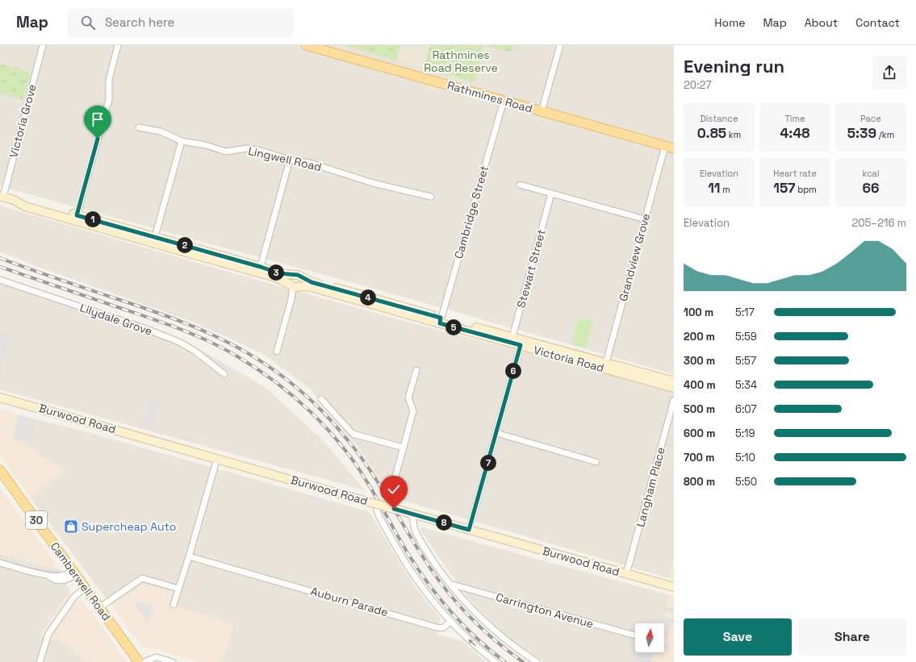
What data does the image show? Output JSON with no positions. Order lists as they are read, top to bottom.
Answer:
{
  "streets": {
    "main road": ["Rathmines Road", "30", "Camberwell Road"],
    "street": [
      "Victoria Grove",
      "Lingwell Road",
      "Cambridge Street",
      "Grandview Grove",
      "Stewart Street",
      "Lilydale Grove",
      "Victoria Road",
      "Burwood Road",
      "Langham Place",
      "Auburn Parade",
      "Carrington Avenue"
    ]
  },
  "crossings": [
    ["Rathmines Road", "Cambridge Street"],
    ["Rathmines Road", "Grandview Grove"],
    ["Victoria Grove", "Victoria Road"],
    ["Cambridge Street", "Victoria Road"],
    ["Grandview Grove", "Victoria Road"],
    ["Stewart Street", "Victoria Road"],
    ["Burwood Road", "Langham Place"]
  ],
  "parks": ["Rathmines Road Reserve"],
  "places": {
    "shop": ["Supercheap Auto"]
  },
  "north": "top",
  "page": {
    "header": "Map",
    "search": "Search here",
    "nav": [
      "Home",
      "Map",
      "About",
      "Contact"
    ],
    "heading": ["Evening run", "20:27"],
    "stats": [
      ["Distance", "0.85 km"],
      ["Time", "4:48"],
      ["Pace", "5:39 /km"],
      ["Elevation", "11 m"],
      ["Heart rate", "157 bpm"],
      ["kcal", "66"]
    ],
    "chart": ["Elevation", "205–216 m"],
    "pins": [
      "1",
      "2",
      "3",
      "4",
      "5",
      "6",
      "7",
      "8"
    ],
    "list": [
      {
        "name": "100 m",
        "note": "5:17"
      },
      {
        "name": "200 m",
        "note": "5:59"
      },
      {
        "name": "300 m",
        "note": "5:57"
      },
      {
        "name": "400 m",
        "note": "5:34"
      },
      {
        "name": "500 m",
        "note": "6:07"
      },
      {
        "name": "600 m",
        "note": "5:19"
      },
      {
        "name": "700 m",
        "note": "5:10"
      },
      {
        "name": "800 m",
        "note": "5:50"
      }
    ],
    "buttons": ["Save", "Share"]
  }
}
